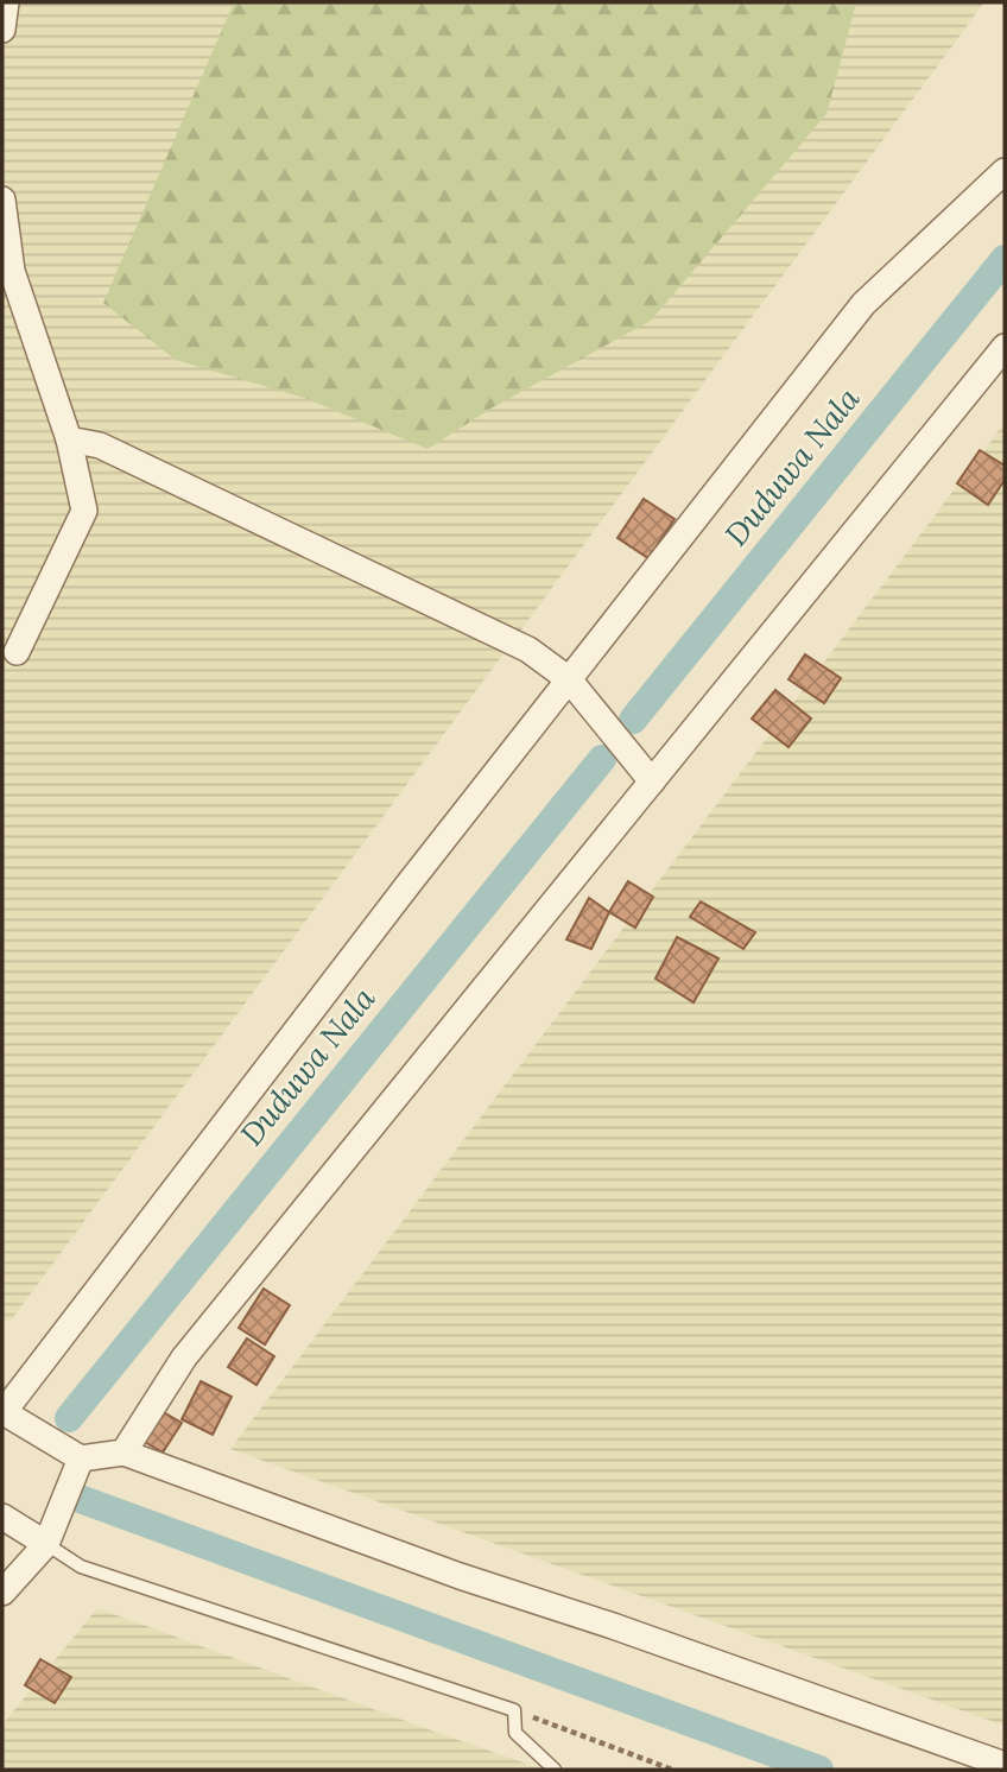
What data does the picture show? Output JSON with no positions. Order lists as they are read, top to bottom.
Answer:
{
  "water": ["Duduwa Nala"]
}
